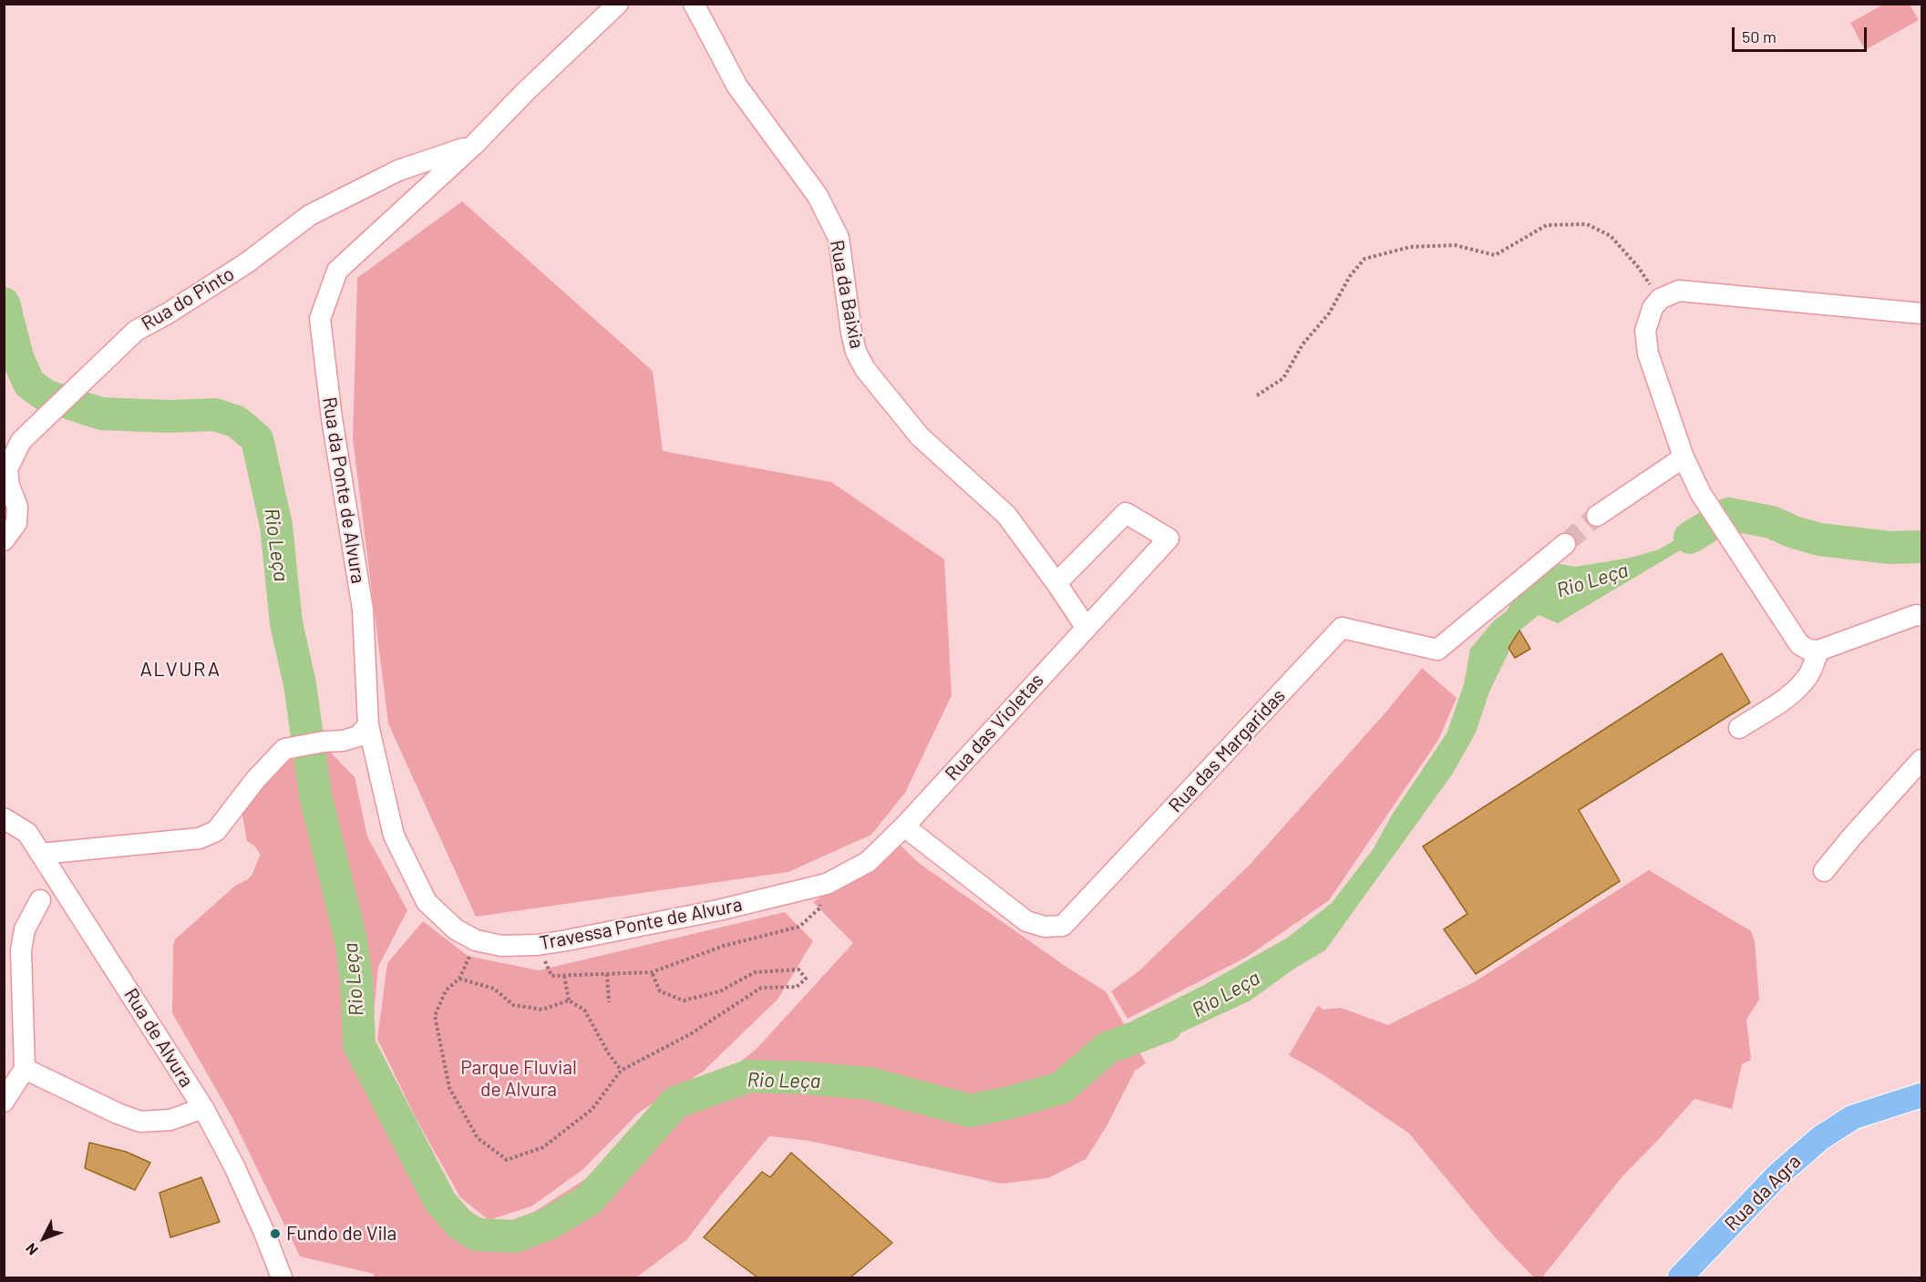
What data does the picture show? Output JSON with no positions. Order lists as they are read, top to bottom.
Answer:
{
  "streets": {
    "main road": ["Rua da Agra"],
    "street": [
      "Rua da Baixia",
      "Rua do Pinto",
      "Rua da Ponte de Alvura",
      "Rua das Violetas",
      "Rua das Margaridas",
      "Travessa Ponte de Alvura",
      "Rua de Alvura"
    ]
  },
  "crossings": [
    ["Rua da Baixia", "Rua das Violetas"],
    ["Rua do Pinto", "Rua da Ponte de Alvura"],
    ["Rua da Ponte de Alvura", "Travessa Ponte de Alvura"],
    ["Rua das Violetas", "Rua das Margaridas"],
    ["Rua das Violetas", "Travessa Ponte de Alvura"],
    ["Rua das Margaridas", "Travessa Ponte de Alvura"]
  ],
  "districts": ["ALVURA"],
  "water": ["Rio Leça"],
  "parks": ["Parque Fluvial de Alvura"],
  "places": ["Fundo de Vila"],
  "scale_bar": "50 m",
  "north": "bottom left"
}
